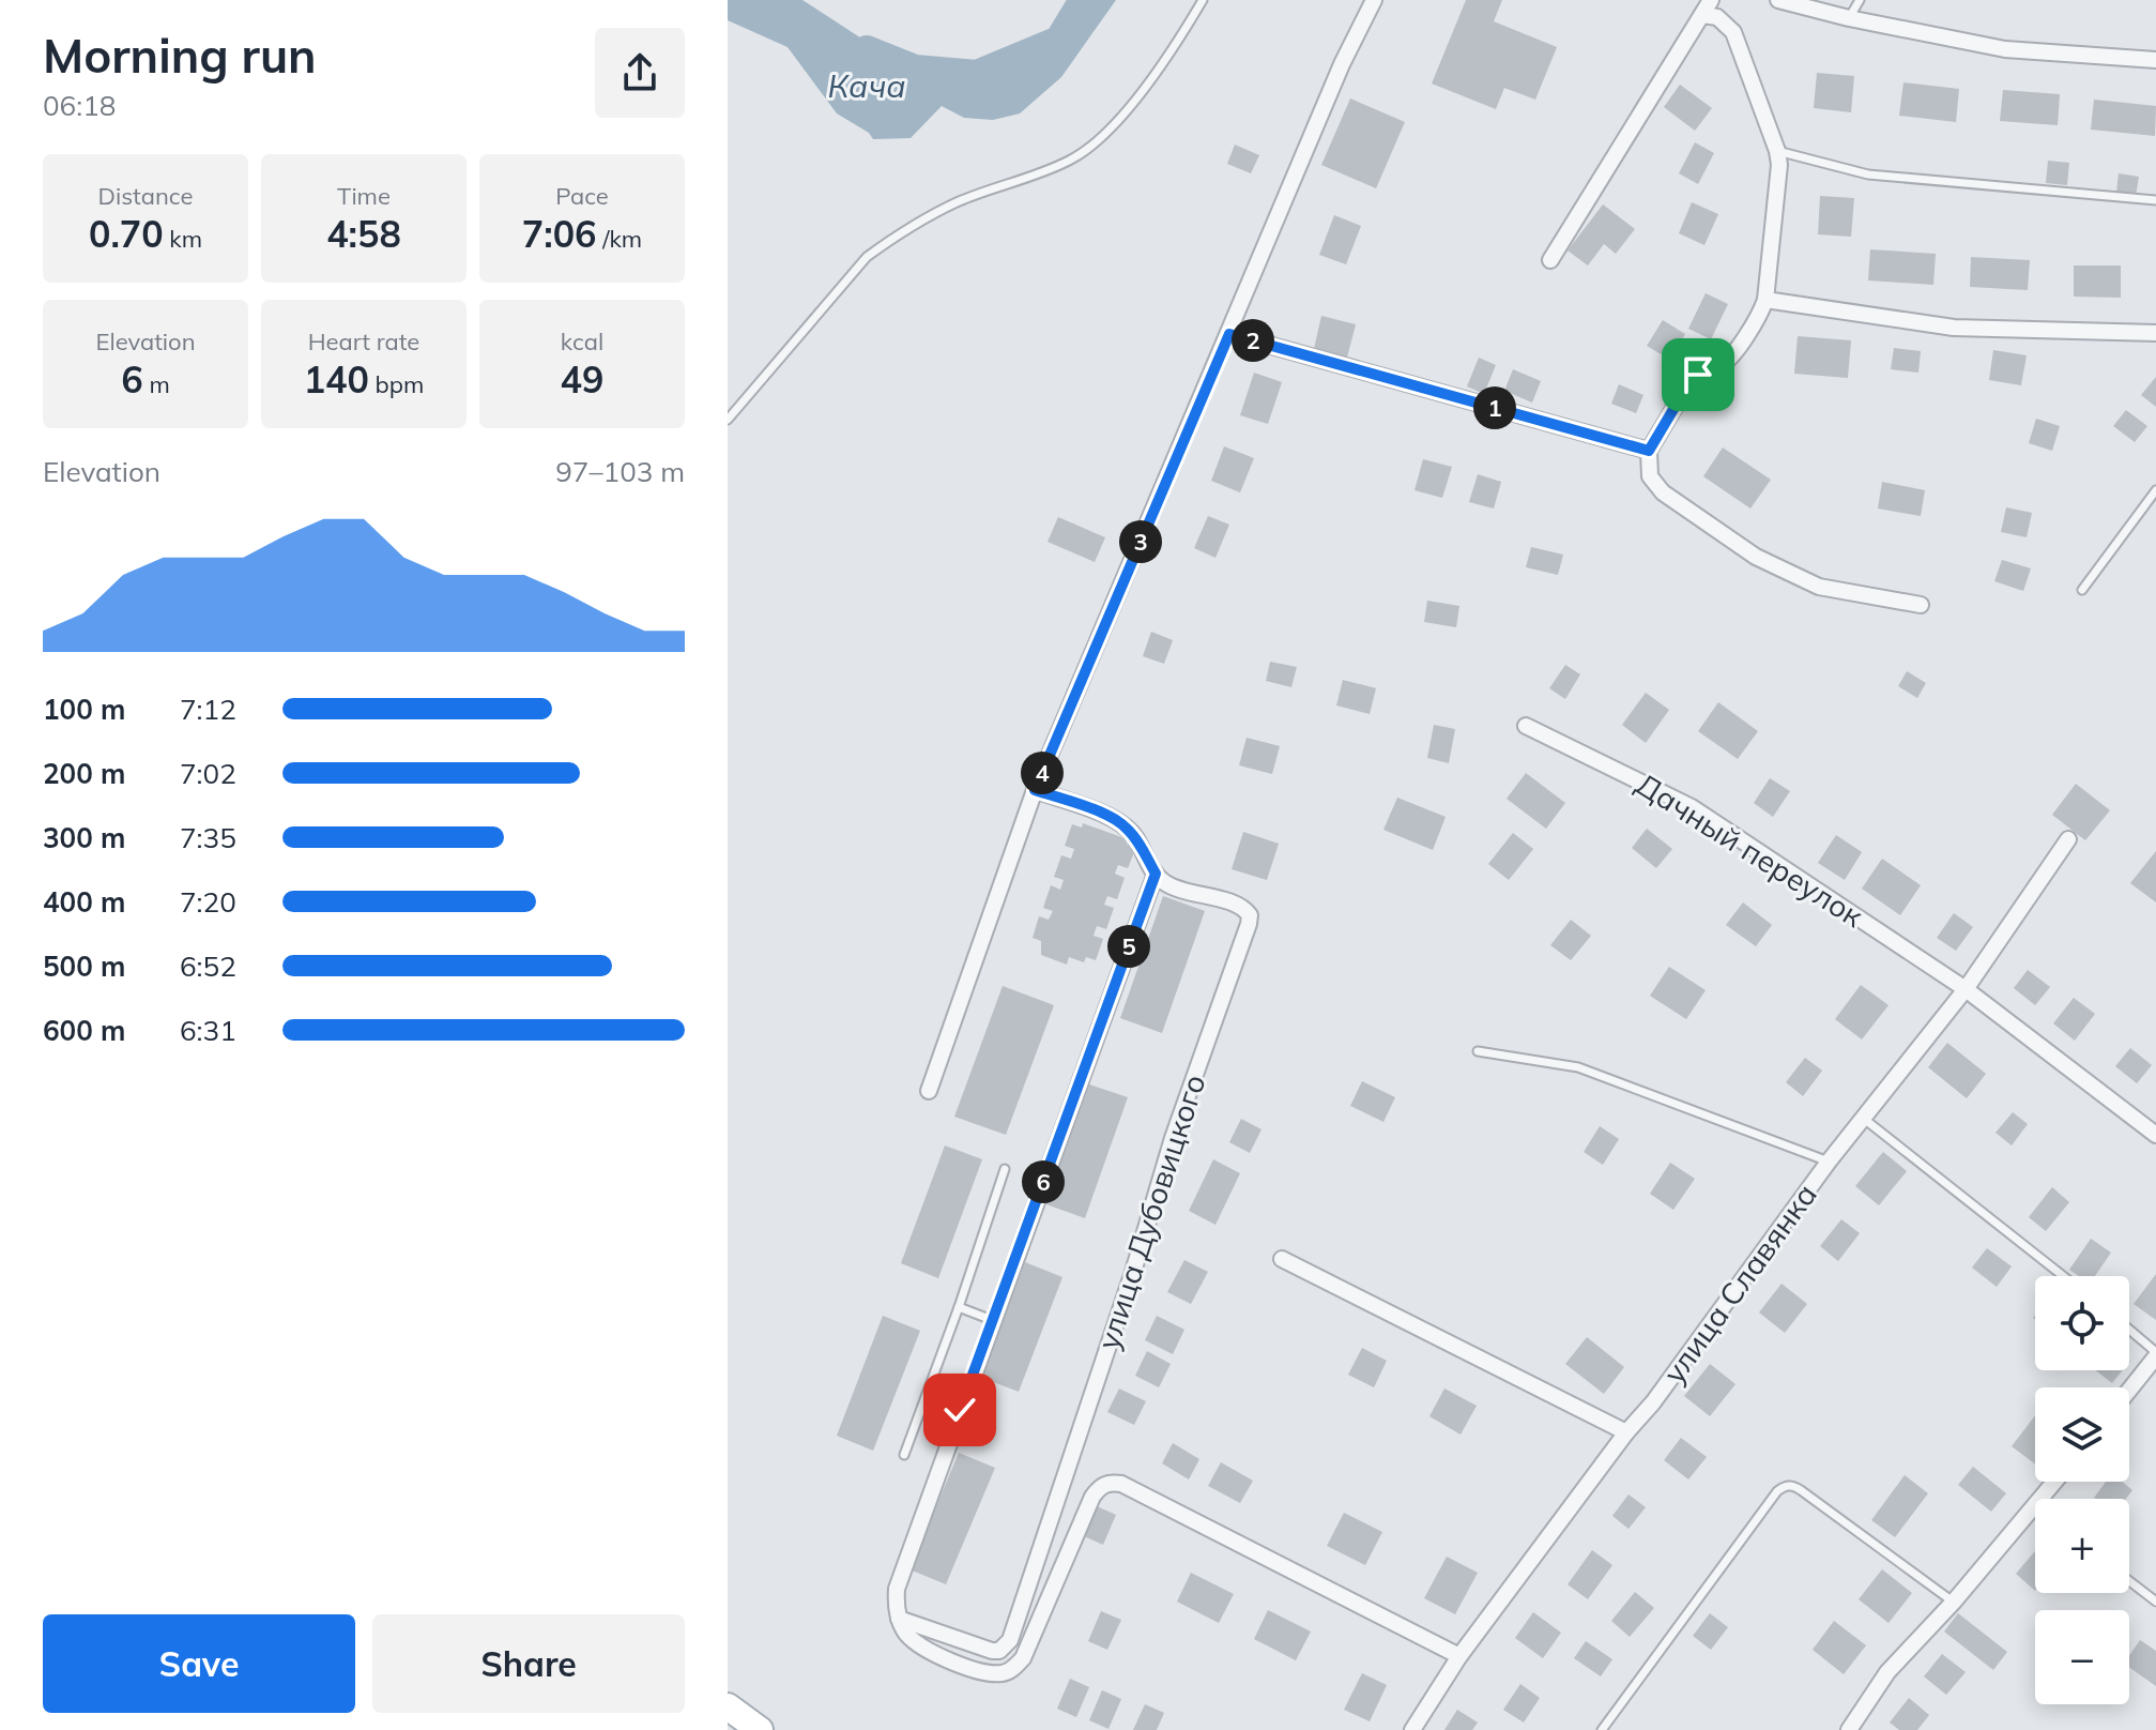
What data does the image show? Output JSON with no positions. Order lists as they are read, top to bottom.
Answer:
{
  "streets": {
    "street": ["Дачный переулок", "улица Дубовицкого", "улица Славянка"]
  },
  "crossings": [
    ["Дачный переулок", "улица Славянка"]
  ],
  "water": ["Кача"],
  "page": {
    "heading": ["Morning run", "06:18"],
    "stats": [
      ["Distance", "0.70 km"],
      ["Time", "4:58"],
      ["Pace", "7:06 /km"],
      ["Elevation", "6 m"],
      ["Heart rate", "140 bpm"],
      ["kcal", "49"]
    ],
    "pins": [
      "2",
      "1",
      "3",
      "4",
      "5",
      "6"
    ],
    "chart": ["Elevation", "97–103 m"],
    "list": [
      {
        "name": "100 m",
        "note": "7:12"
      },
      {
        "name": "200 m",
        "note": "7:02"
      },
      {
        "name": "300 m",
        "note": "7:35"
      },
      {
        "name": "400 m",
        "note": "7:20"
      },
      {
        "name": "500 m",
        "note": "6:52"
      },
      {
        "name": "600 m",
        "note": "6:31"
      }
    ],
    "map_buttons": ["+", "−"],
    "buttons": ["Save", "Share"]
  }
}
